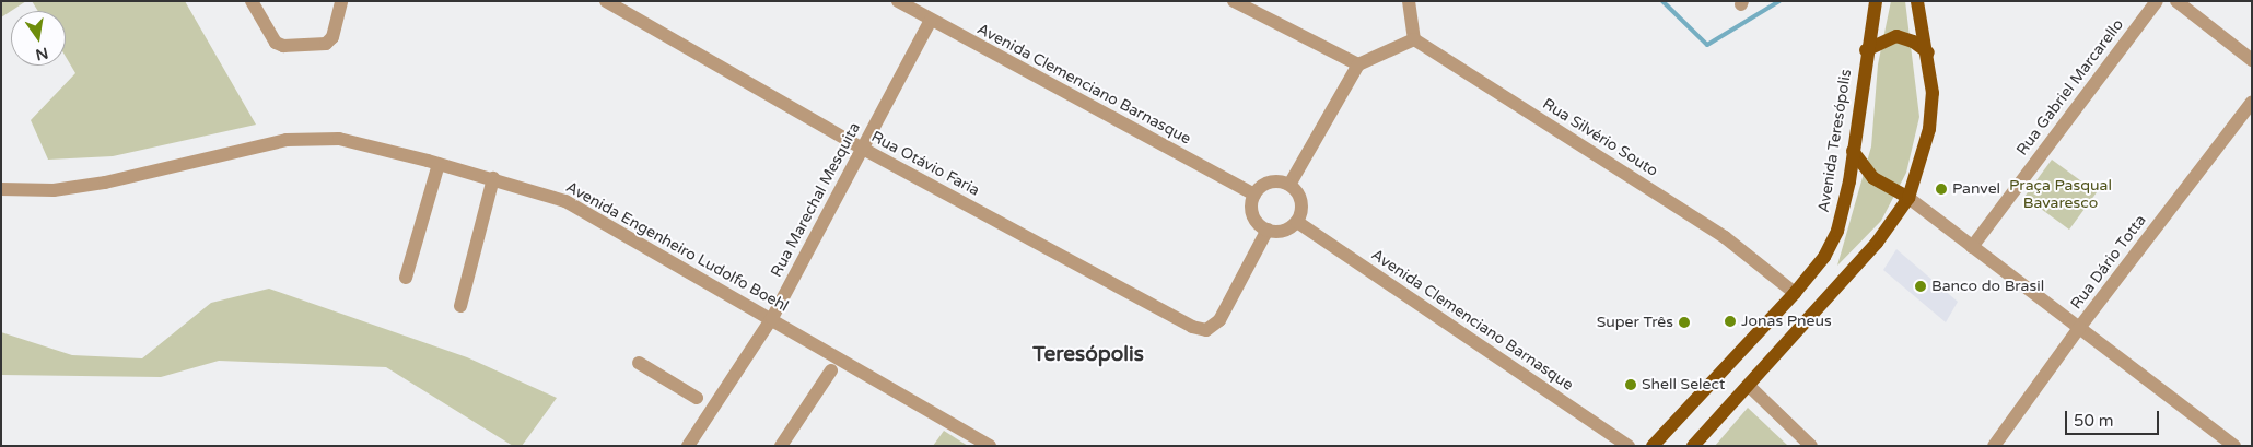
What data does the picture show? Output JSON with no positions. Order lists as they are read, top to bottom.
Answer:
{
  "streets": {
    "main road": ["Avenida Teresópolis"],
    "street": [
      "Avenida Clemenciano Barnasque",
      "Rua Gabriel Marcarello",
      "Rua Silvério Souto",
      "Rua Otávio Faria",
      "Rua Marechal Mesquita",
      "Avenida Engenheiro Ludolfo Boehl",
      "Rua Dário Totta"
    ]
  },
  "crossings": [
    ["Avenida Clemenciano Barnasque", "Rua Otávio Faria"],
    ["Avenida Clemenciano Barnasque", "Rua Marechal Mesquita"],
    ["Rua Silvério Souto", "Avenida Teresópolis"],
    ["Rua Otávio Faria", "Rua Marechal Mesquita"],
    ["Rua Marechal Mesquita", "Avenida Engenheiro Ludolfo Boehl"]
  ],
  "districts": ["Teresópolis"],
  "parks": ["Praça Pasqual Bavaresco"],
  "places": [
    "Panvel",
    "Banco do Brasil",
    "Jonas Pneus",
    "Super Três",
    "Shell Select"
  ],
  "scale_bar": "50 m",
  "north": "bottom"
}
